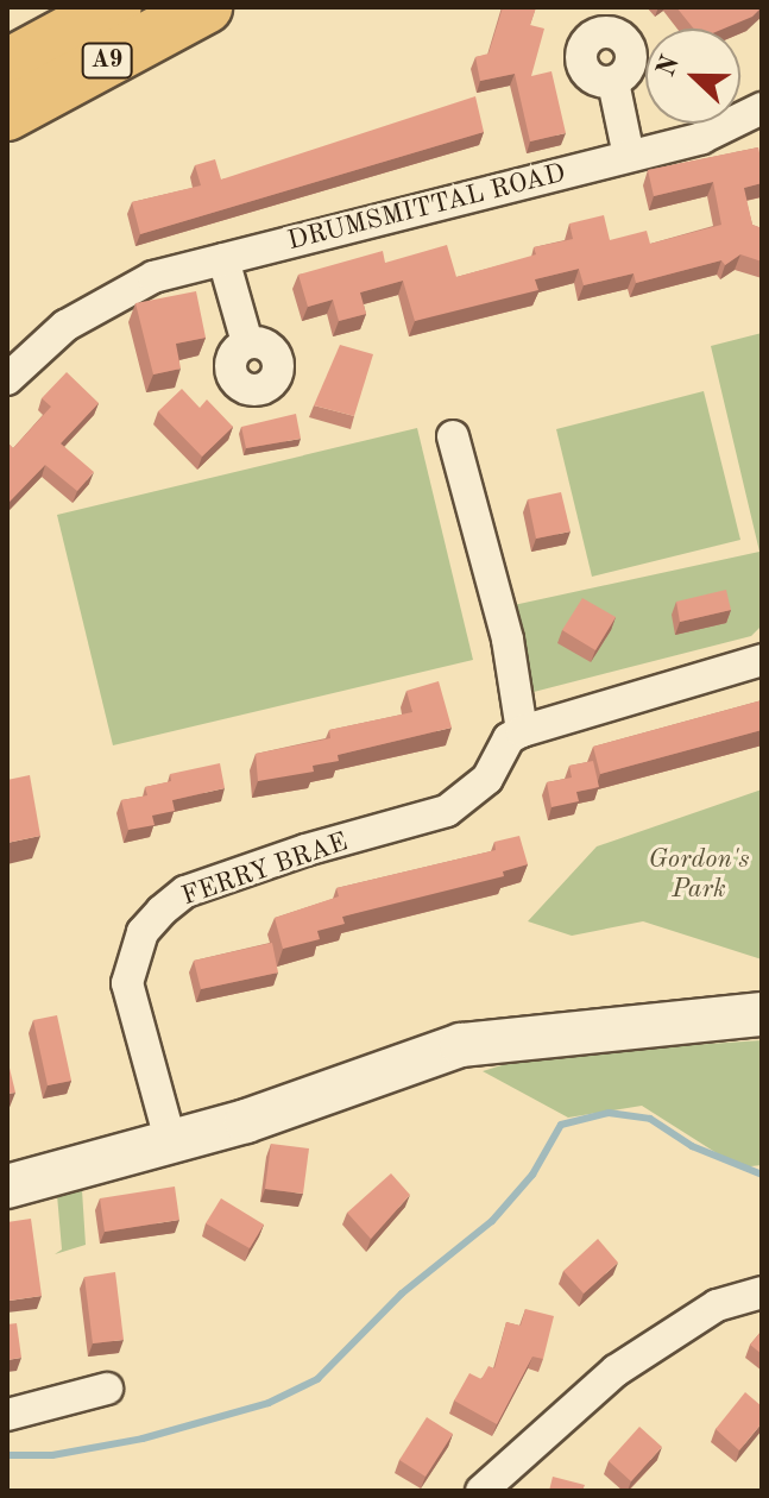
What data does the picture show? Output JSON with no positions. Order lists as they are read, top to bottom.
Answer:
{
  "streets": {
    "highway": ["A9"],
    "street": ["DRUMSMITTAL ROAD", "FERRY BRAE"]
  },
  "parks": ["Gordon's Park"],
  "north": "left"
}
